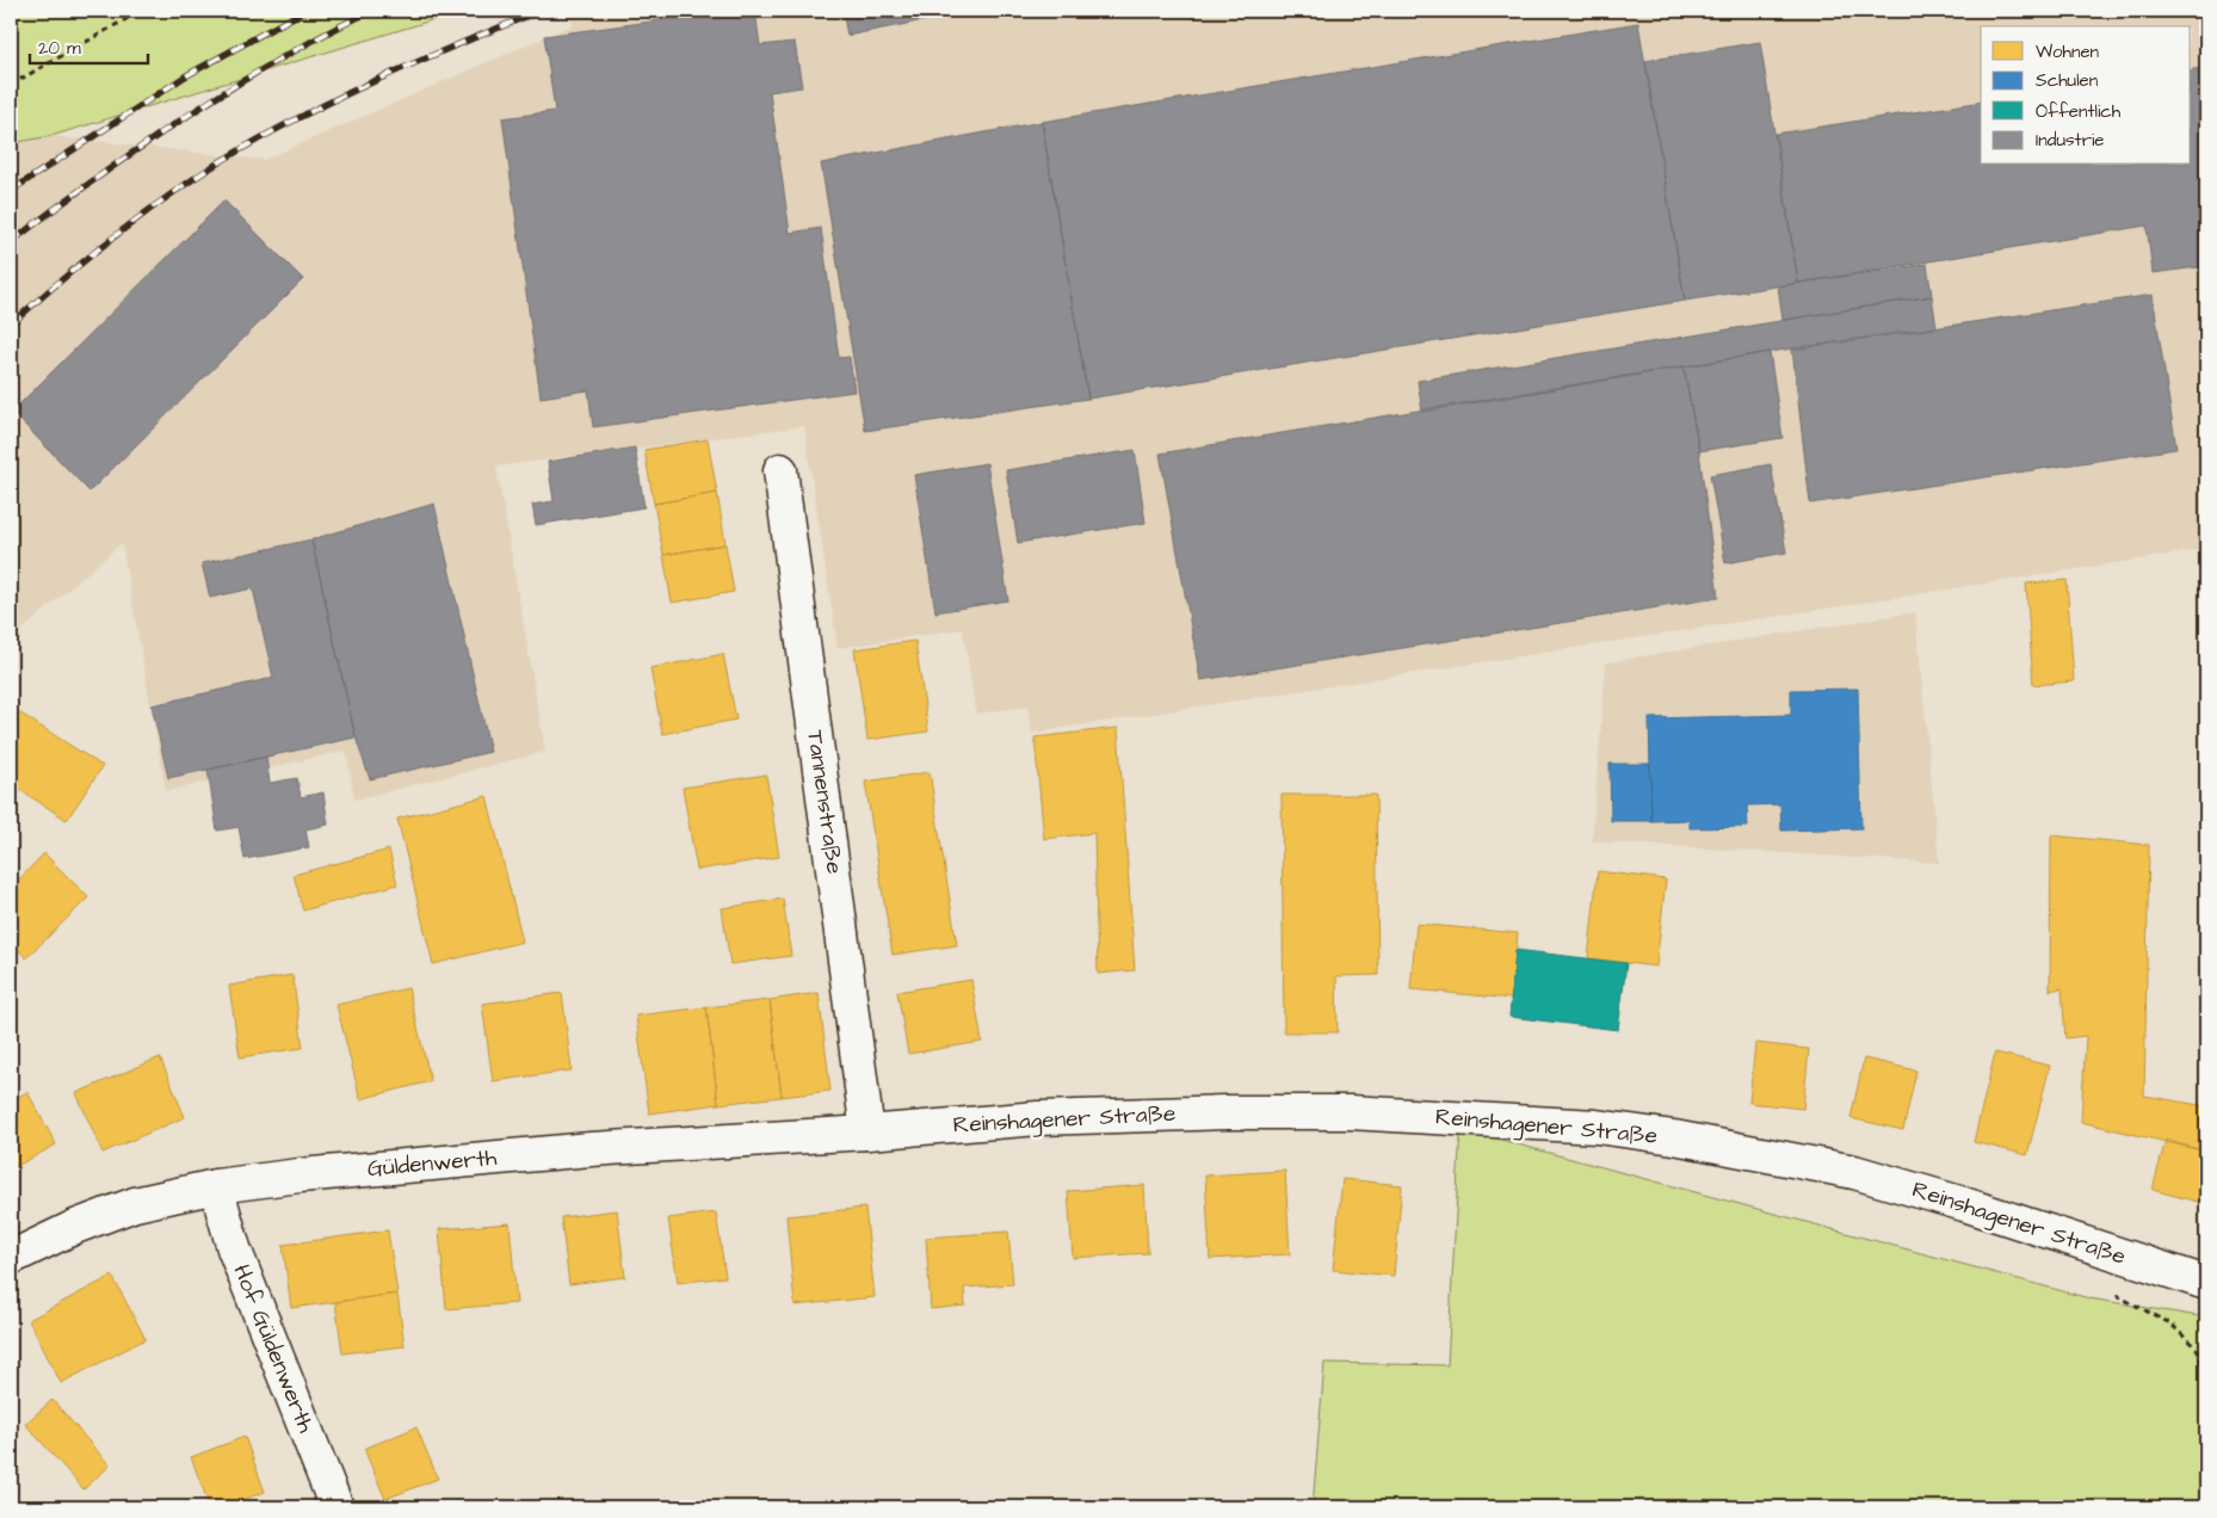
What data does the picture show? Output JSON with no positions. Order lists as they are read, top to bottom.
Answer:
{
  "streets": {
    "main road": [
      "Tannenstraße",
      "Reinshagener Straße",
      "Güldenwerth",
      "Hof Güldenwerth"
    ]
  },
  "crossings": [
    ["Tannenstraße", "Reinshagener Straße"],
    ["Tannenstraße", "Güldenwerth"],
    ["Reinshagener Straße", "Güldenwerth"],
    ["Güldenwerth", "Hof Güldenwerth"]
  ],
  "legend": [
    "Wohnen",
    "Schulen",
    "Öffentlich",
    "Industrie"
  ],
  "scale_bar": "20 m"
}
